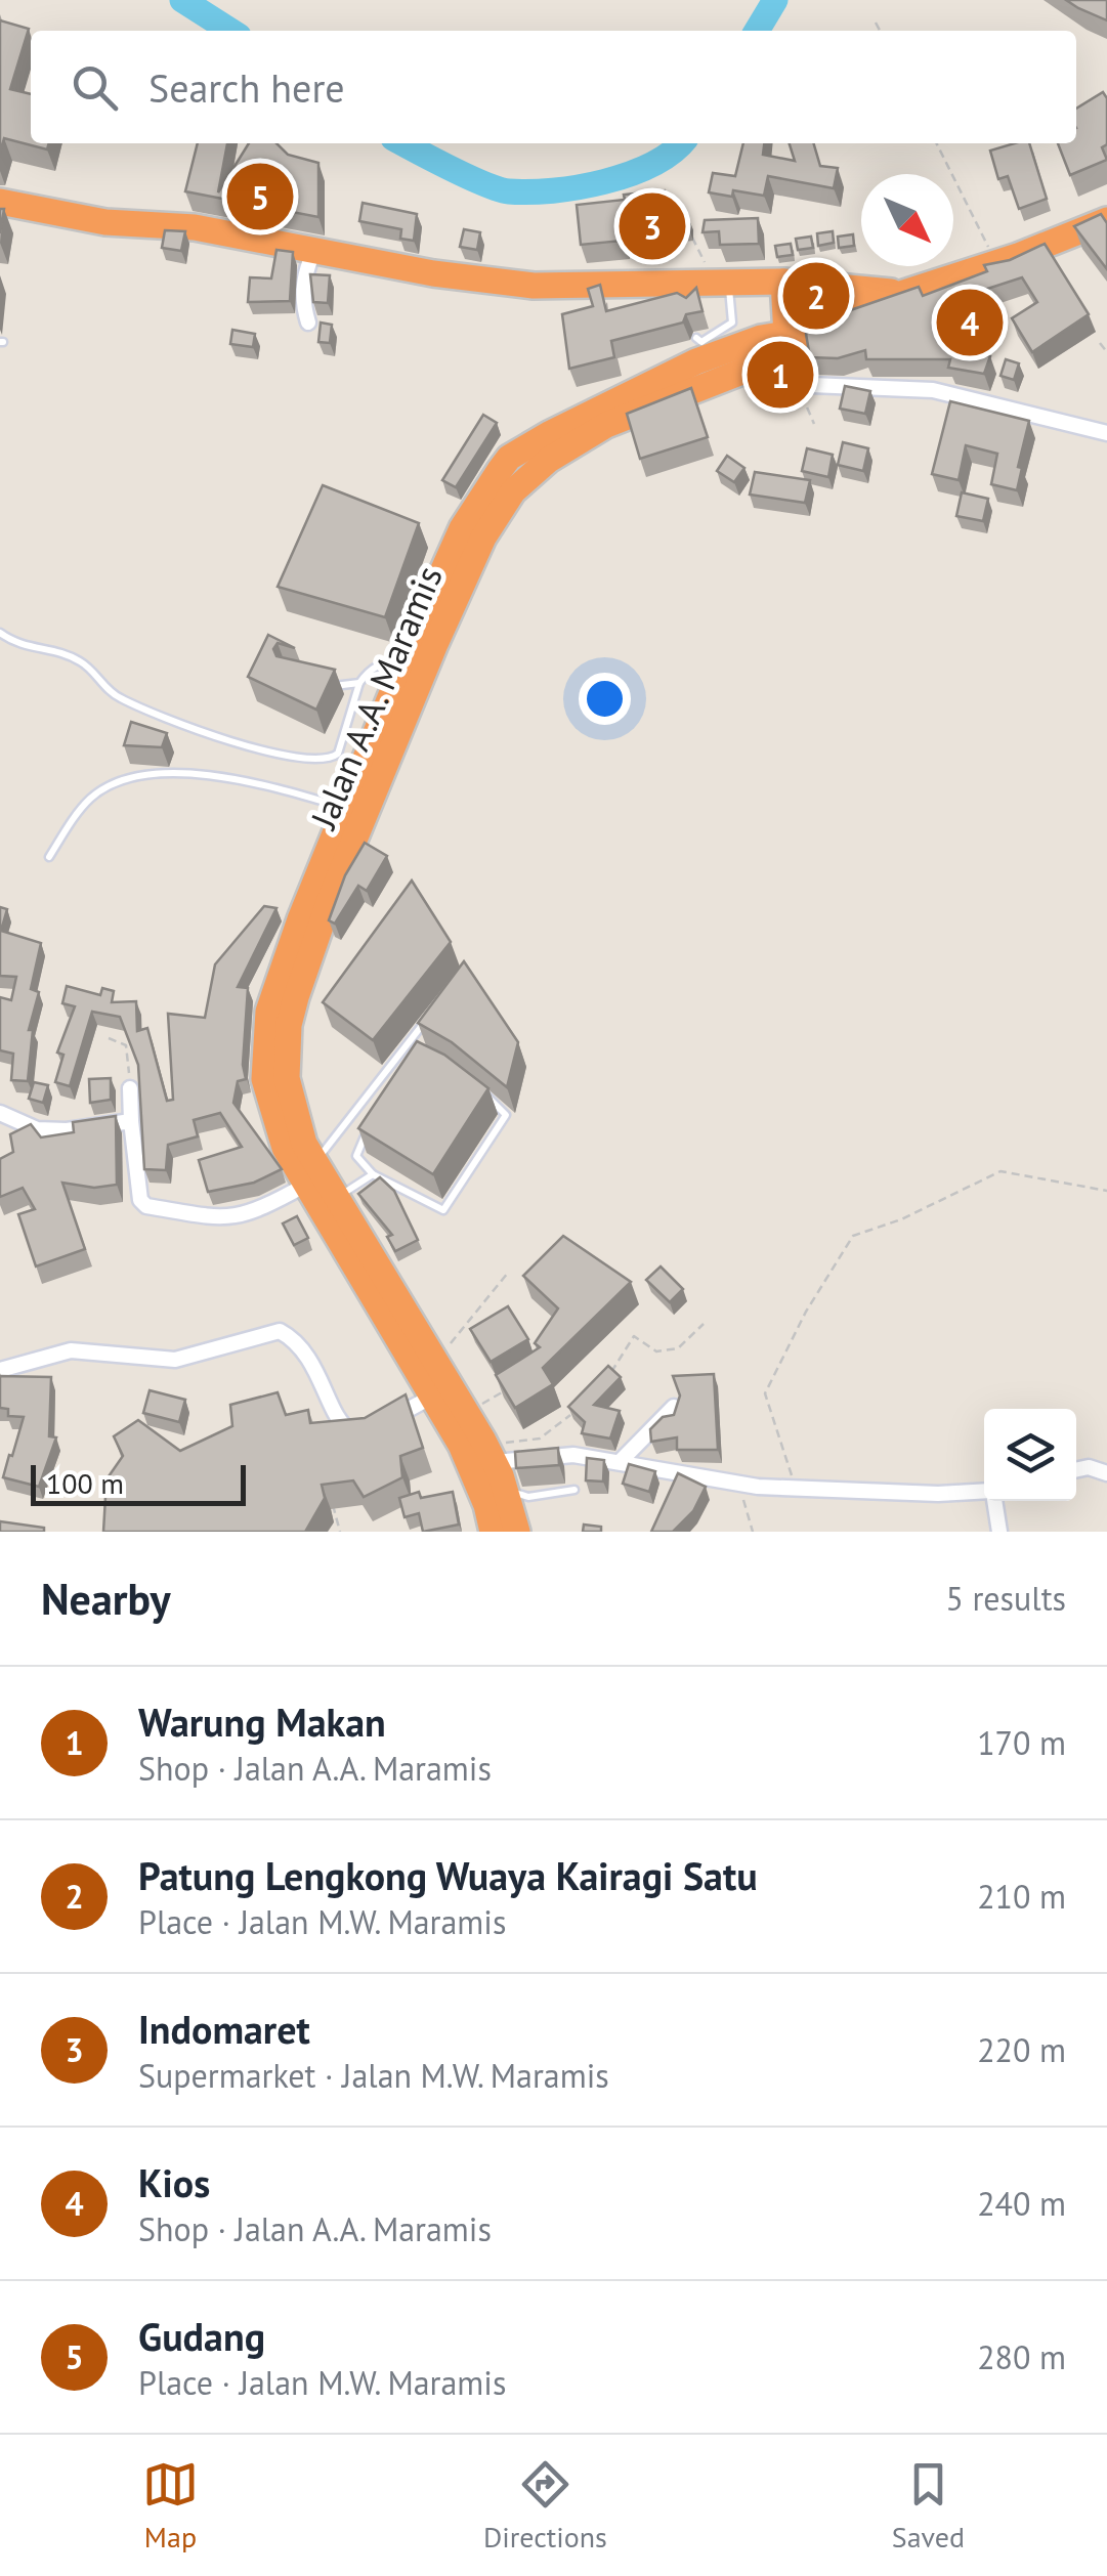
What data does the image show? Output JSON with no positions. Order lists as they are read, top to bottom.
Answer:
{
  "streets": {
    "highway": ["Jalan A.A. Maramis"]
  },
  "scale_bar": "100 m",
  "north": "bottom right",
  "page": {
    "search": "Search here",
    "pins": [
      "5",
      "3",
      "2",
      "4",
      "1"
    ],
    "scale": "100 m",
    "heading": ["Nearby", "5 results"],
    "list": [
      {
        "mark": "1",
        "name": "Warung Makan",
        "note": "Shop · Jalan A.A. Maramis",
        "value": "170 m"
      },
      {
        "mark": "2",
        "name": "Patung Lengkong Wuaya Kairagi Satu",
        "note": "Place · Jalan M.W. Maramis",
        "value": "210 m"
      },
      {
        "mark": "3",
        "name": "Indomaret",
        "note": "Supermarket · Jalan M.W. Maramis",
        "value": "220 m"
      },
      {
        "mark": "4",
        "name": "Kios",
        "note": "Shop · Jalan A.A. Maramis",
        "value": "240 m"
      },
      {
        "mark": "5",
        "name": "Gudang",
        "note": "Place · Jalan M.W. Maramis",
        "value": "280 m"
      }
    ],
    "nav": ["Map", "Directions", "Saved"]
  }
}
